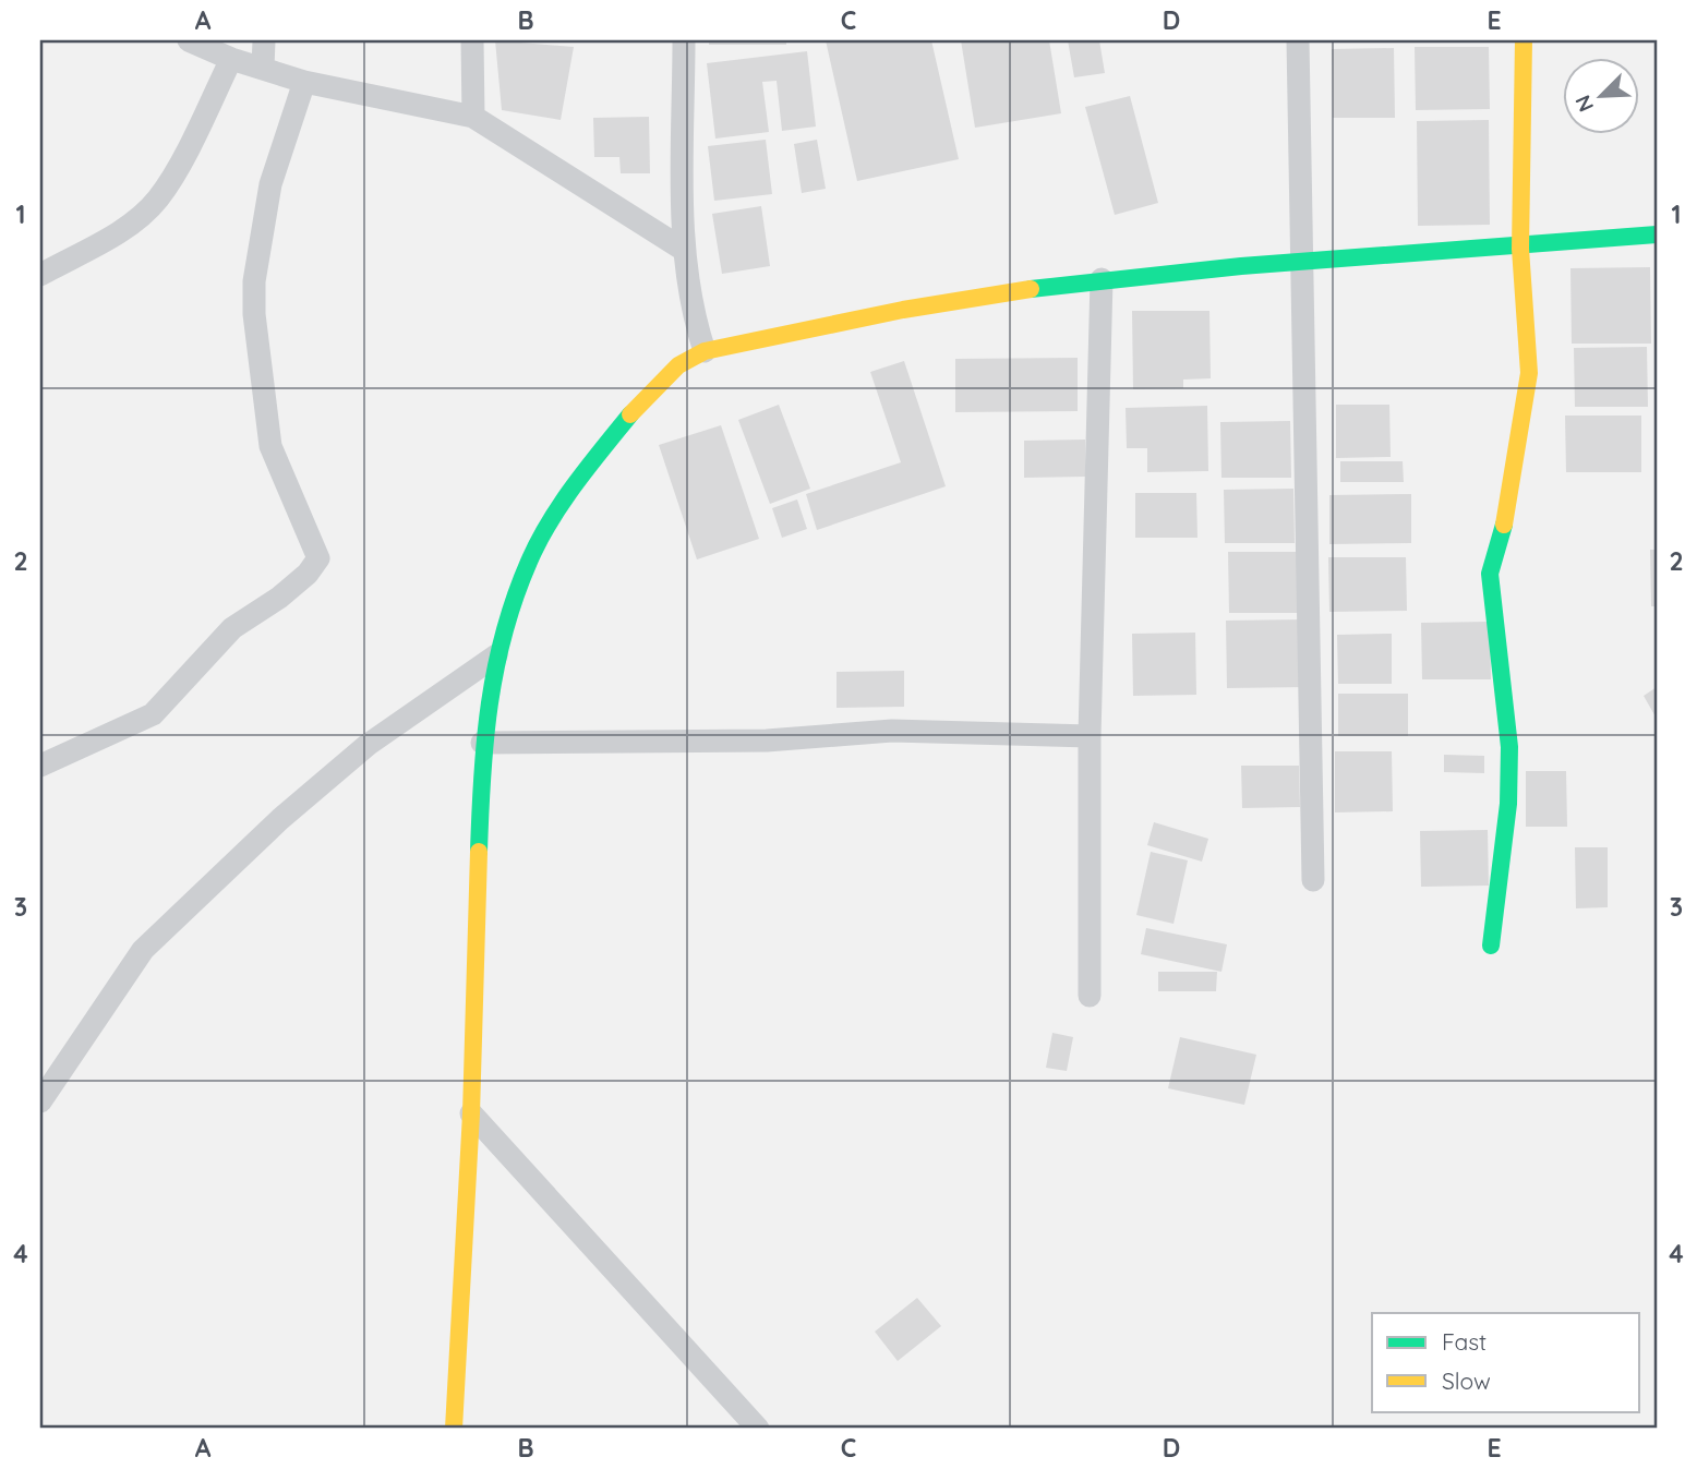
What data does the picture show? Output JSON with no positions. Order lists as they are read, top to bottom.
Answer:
{
  "legend": ["Fast", "Slow"],
  "north": "bottom left",
  "grid": {
    "columns": [
      "A",
      "B",
      "C",
      "D",
      "E"
    ],
    "rows": [
      "1",
      "2",
      "3",
      "4"
    ]
  }
}
